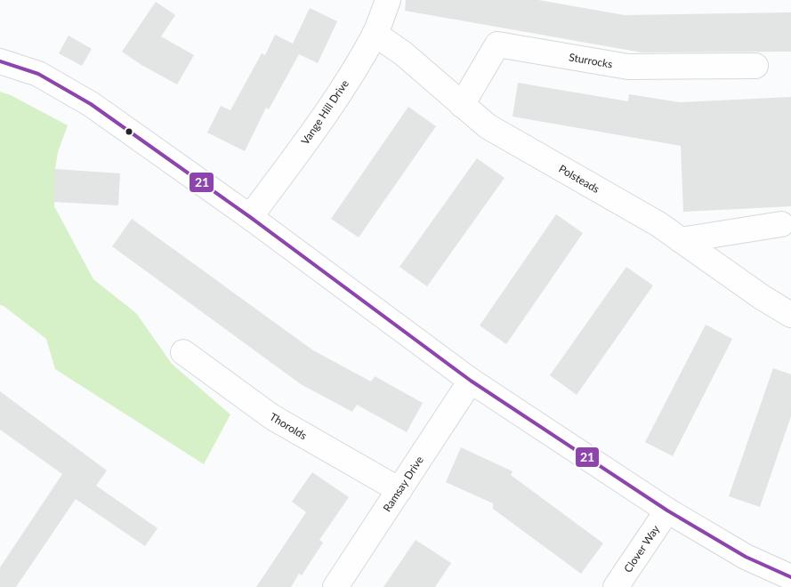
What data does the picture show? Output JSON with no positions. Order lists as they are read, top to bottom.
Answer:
{
  "streets": {
    "street": [
      "Sturrocks",
      "Vange Hill Drive",
      "Polsteads",
      "Thorolds",
      "Ramsay Drive",
      "Clover Way"
    ]
  },
  "crossings": [
    ["Sturrocks", "Polsteads"],
    ["Vange Hill Drive", "Polsteads"],
    ["Thorolds", "Ramsay Drive"]
  ],
  "lines": ["transit line 21"]
}
